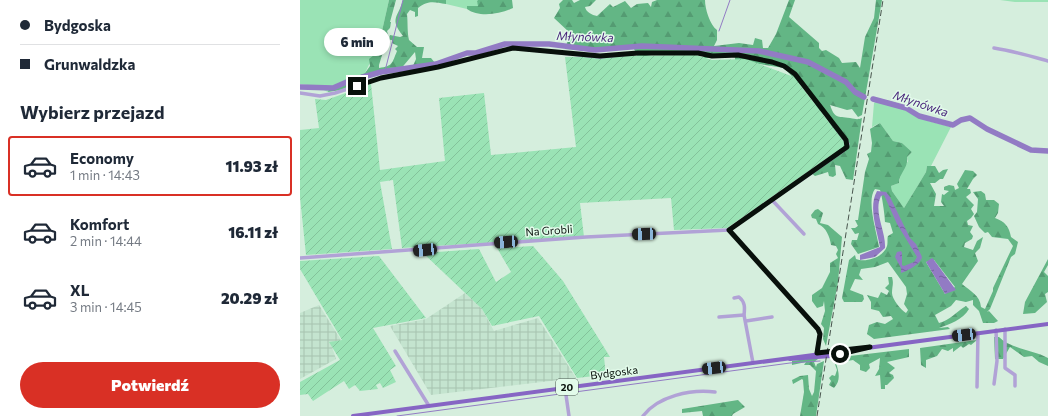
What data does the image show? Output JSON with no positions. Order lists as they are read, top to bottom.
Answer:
{
  "streets": {
    "main road": ["Bydgoska", "20"],
    "street": ["Na Grobli"]
  },
  "water": ["Młynówka"],
  "page": {
    "banner": ["Bydgoska", "Grunwaldzka"],
    "bubble": "6 min",
    "heading": "Wybierz przejazd",
    "list": [
      {
        "name": "Economy",
        "note": "1 min · 14:43",
        "value": "11.93 zł"
      },
      {
        "name": "Komfort",
        "note": "2 min · 14:44",
        "value": "16.11 zł"
      },
      {
        "name": "XL",
        "note": "3 min · 14:45",
        "value": "20.29 zł"
      }
    ],
    "buttons": "Potwierdź"
  }
}
